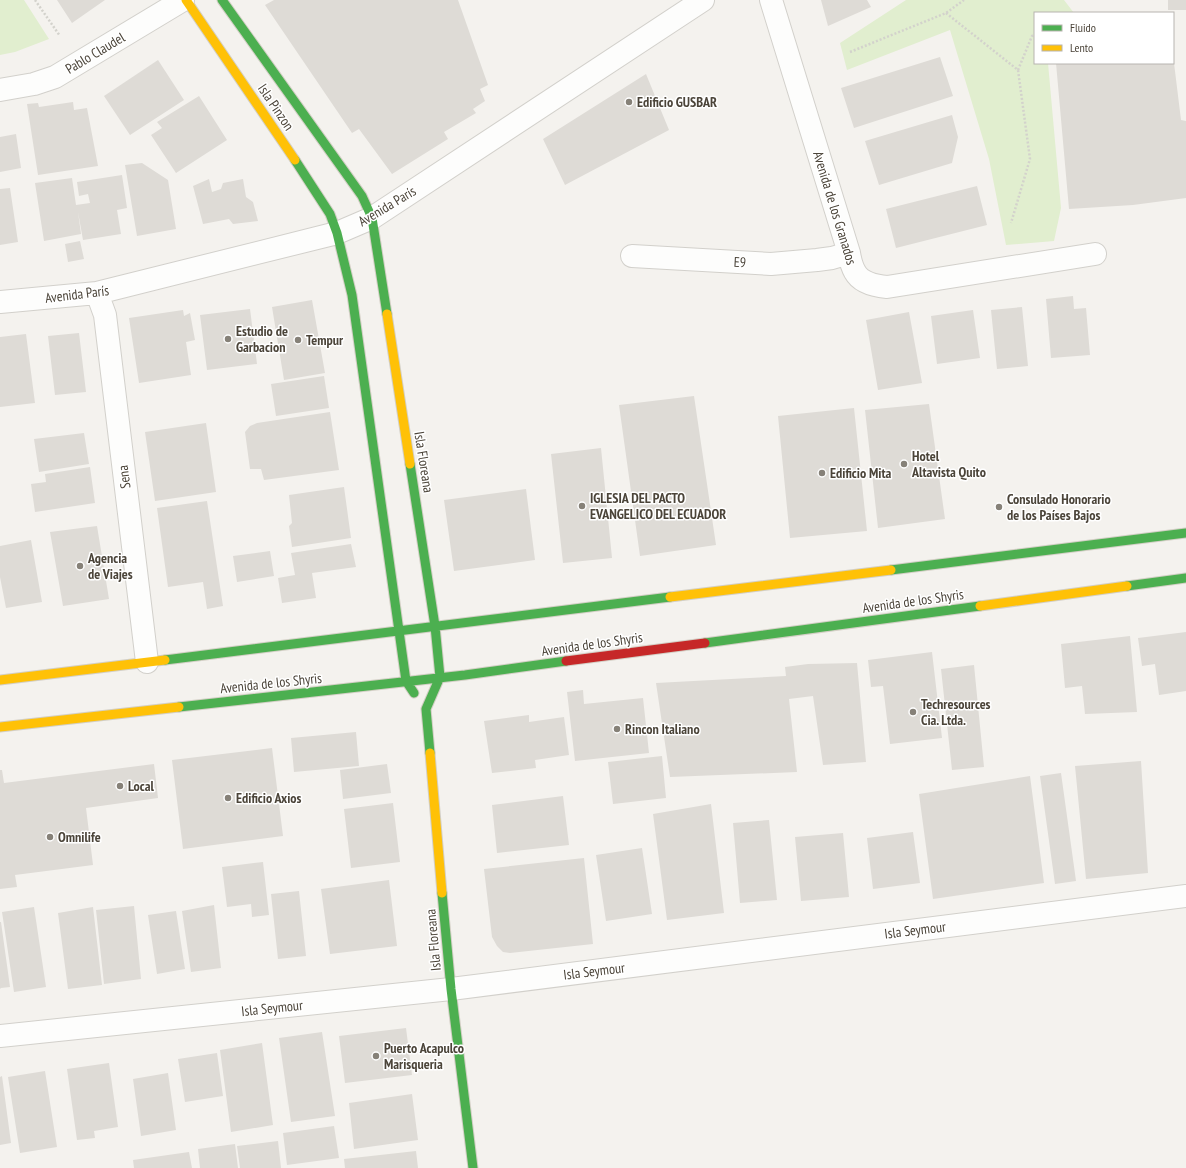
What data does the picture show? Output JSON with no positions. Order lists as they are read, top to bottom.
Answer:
{
  "streets": {
    "main road": ["Isla Pinzon", "Isla Floreana", "Avenida de los Shyris"],
    "street": [
      "Pablo Claudel",
      "Avenida París",
      "Avenida de los Granados",
      "E9",
      "Sena",
      "Isla Seymour"
    ]
  },
  "crossings": [
    ["Isla Pinzon", "Avenida París"],
    ["Isla Pinzon", "Isla Floreana"],
    ["Avenida París", "Isla Floreana"],
    ["Avenida París", "Sena"],
    ["Avenida de los Granados", "E9"],
    ["Isla Floreana", "Avenida de los Shyris"],
    ["Isla Floreana", "Isla Seymour"]
  ],
  "places": [
    "Edificio GUSBAR",
    "Estudio de Garbacion",
    "Tempur",
    "Hotel Altavista Quito",
    "Edificio Mita",
    "IGLESIA DEL PACTO EVANGELICO DEL ECUADOR",
    "Consulado Honorario de los Países Bajos",
    "Agencia de Viajes",
    "Techresources Cia. Ltda.",
    "Rincon Italiano",
    "Local",
    "Edificio Axios",
    "Omnilife",
    "Puerto Acapulco Marisqueria"
  ],
  "legend": ["Fluido", "Lento"]
}
